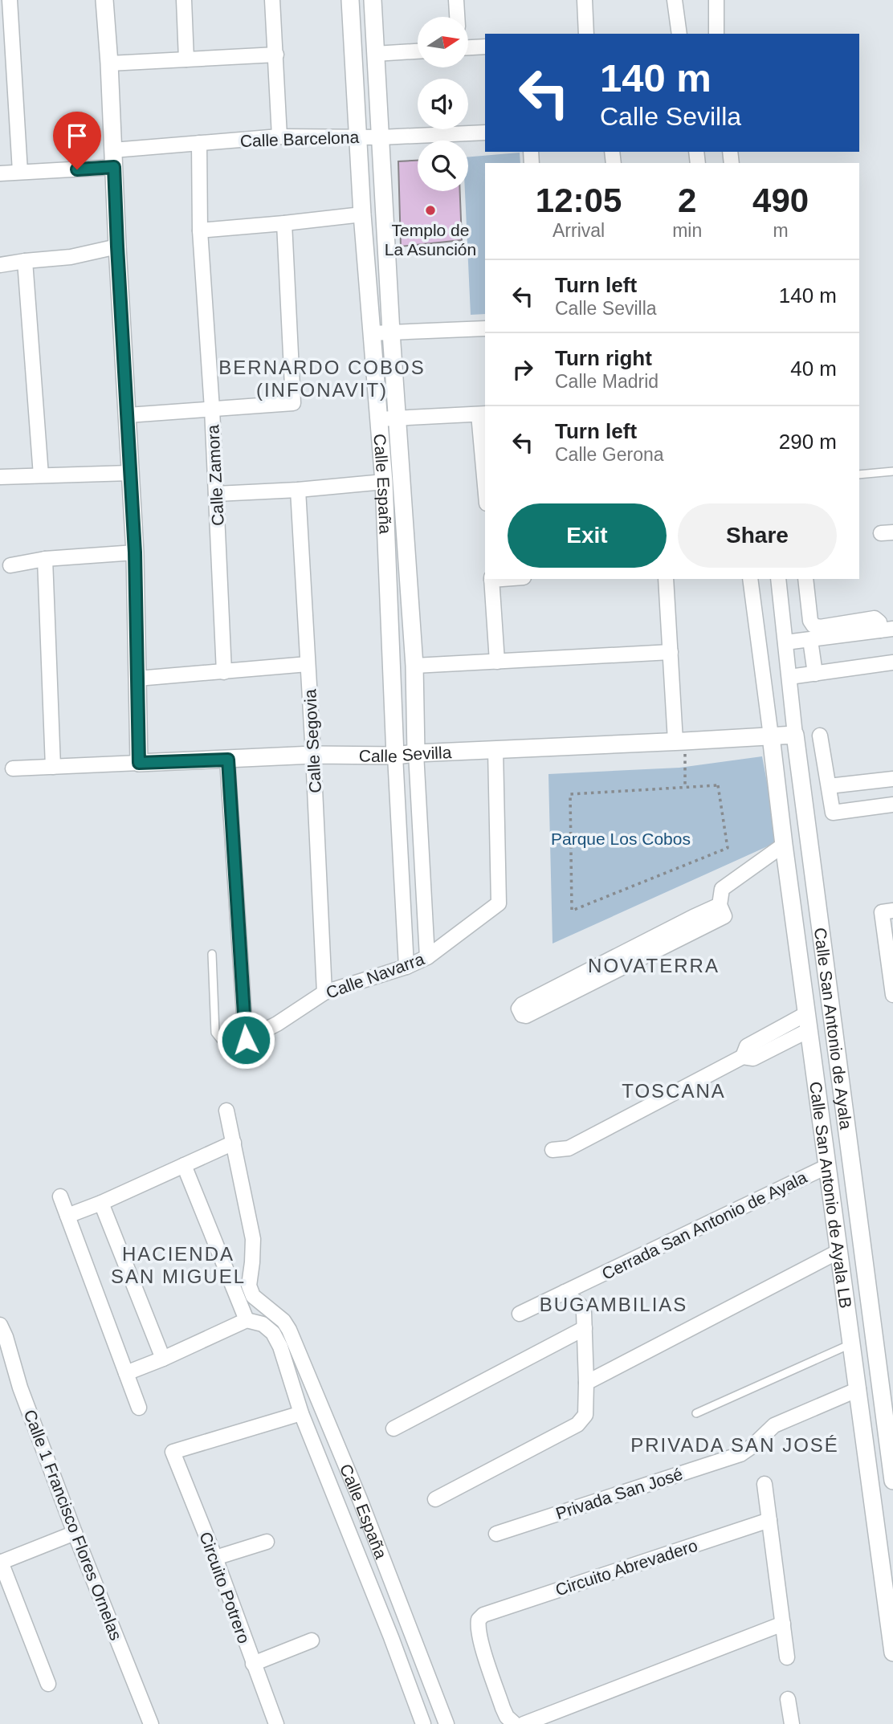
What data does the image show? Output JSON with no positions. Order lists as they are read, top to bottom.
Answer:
{
  "streets": {
    "street": [
      "Calle Barcelona",
      "Calle Zamora",
      "Calle España",
      "Calle Segovia",
      "Calle Sevilla",
      "Calle Navarra",
      "Calle San Antonio de Ayala",
      "Calle San Antonio de Ayala LB",
      "Cerrada San Antonio de Ayala",
      "Privada San José",
      "Calle 1 Francisco Flores Ornelas",
      "Circuito Abrevadero",
      "Circuito Potrero"
    ]
  },
  "crossings": [
    ["Calle Barcelona", "Calle Zamora"],
    ["Calle Barcelona", "Calle España"],
    ["Calle España", "Calle Sevilla"],
    ["Calle España", "Calle Navarra"],
    ["Calle España", "Circuito Potrero"],
    ["Calle Segovia", "Calle Sevilla"],
    ["Calle Segovia", "Calle Navarra"],
    ["Calle Sevilla", "Calle Navarra"],
    ["Calle Sevilla", "Calle San Antonio de Ayala"],
    ["Calle Sevilla", "Calle San Antonio de Ayala LB"],
    ["Calle San Antonio de Ayala LB", "Cerrada San Antonio de Ayala"],
    ["Calle San Antonio de Ayala LB", "Privada San José"]
  ],
  "districts": [
    "BERNARDO COBOS (INFONAVIT)",
    "NOVATERRA",
    "TOSCANA",
    "HACIENDA SAN MIGUEL",
    "BUGAMBILIAS",
    "PRIVADA SAN JOSÉ"
  ],
  "parks": ["Parque Los Cobos"],
  "places": ["Templo de La Asunción"],
  "north": "right",
  "page": {
    "turn": ["140 m", "Calle Sevilla"],
    "eta": [
      "12:05",
      "Arrival",
      "2",
      "min",
      "490",
      "m"
    ],
    "list": [
      {
        "name": "Turn left",
        "note": "Calle Sevilla",
        "value": "140 m"
      },
      {
        "name": "Turn right",
        "note": "Calle Madrid",
        "value": "40 m"
      },
      {
        "name": "Turn left",
        "note": "Calle Gerona",
        "value": "290 m"
      }
    ],
    "buttons": ["Exit", "Share"]
  }
}
